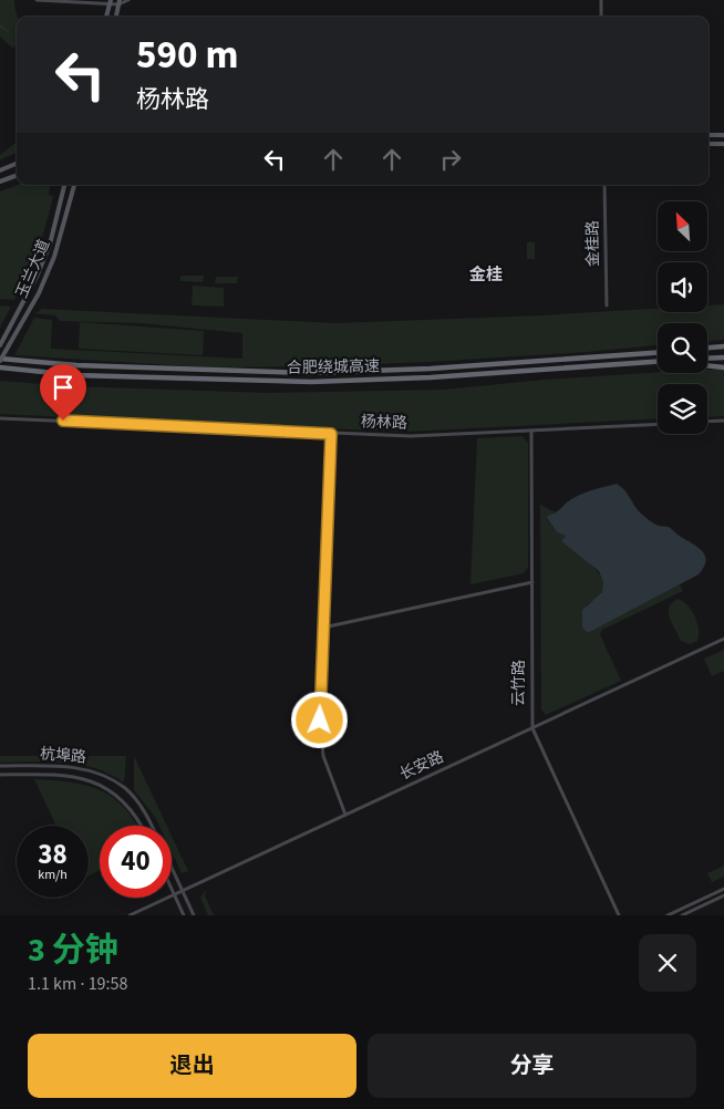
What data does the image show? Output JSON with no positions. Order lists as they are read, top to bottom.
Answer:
{
  "streets": {
    "highway": ["合肥绕城高速"],
    "main road": ["玉兰大道"],
    "street": [
      "金桂路",
      "杨林路",
      "云竹路",
      "杭埠路",
      "长安路"
    ]
  },
  "crossings": [
    ["玉兰大道", "合肥绕城高速"],
    ["杨林路", "云竹路"],
    ["云竹路", "长安路"],
    ["杭埠路", "长安路"]
  ],
  "districts": ["金桂"],
  "north": "top left",
  "page": {
    "turn": ["590 m", "杨林路"],
    "speed": "38 km/h",
    "limit": "40",
    "heading": ["3 分钟", "1.1 km · 19:58"],
    "buttons": ["退出", "分享"]
  }
}
